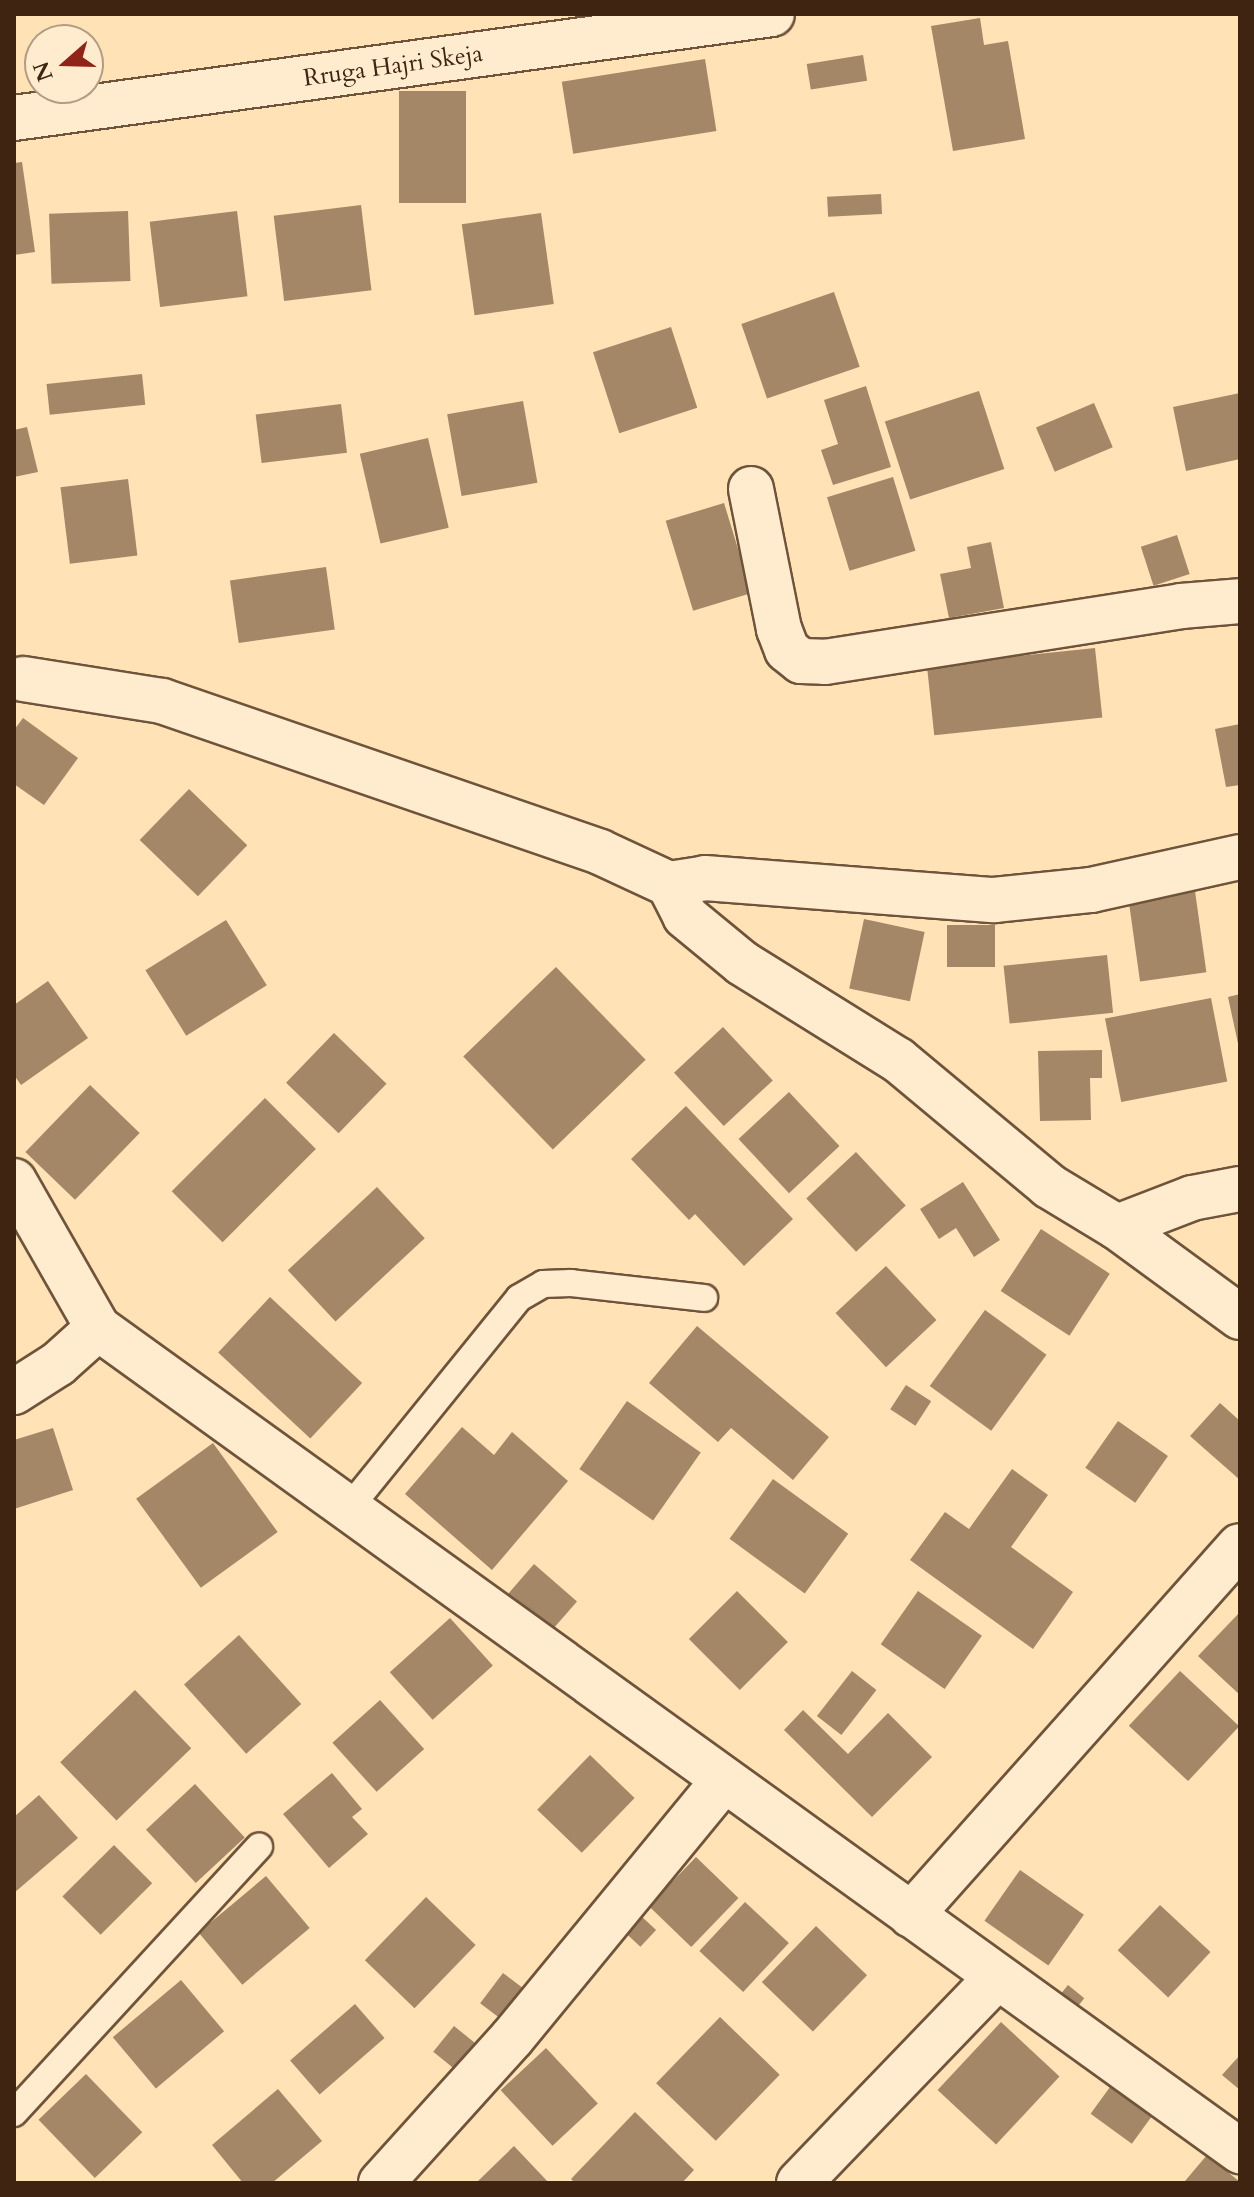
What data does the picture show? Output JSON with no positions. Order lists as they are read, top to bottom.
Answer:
{
  "streets": {
    "street": ["Rruga Hajri Skeja"]
  },
  "north": "left"
}
